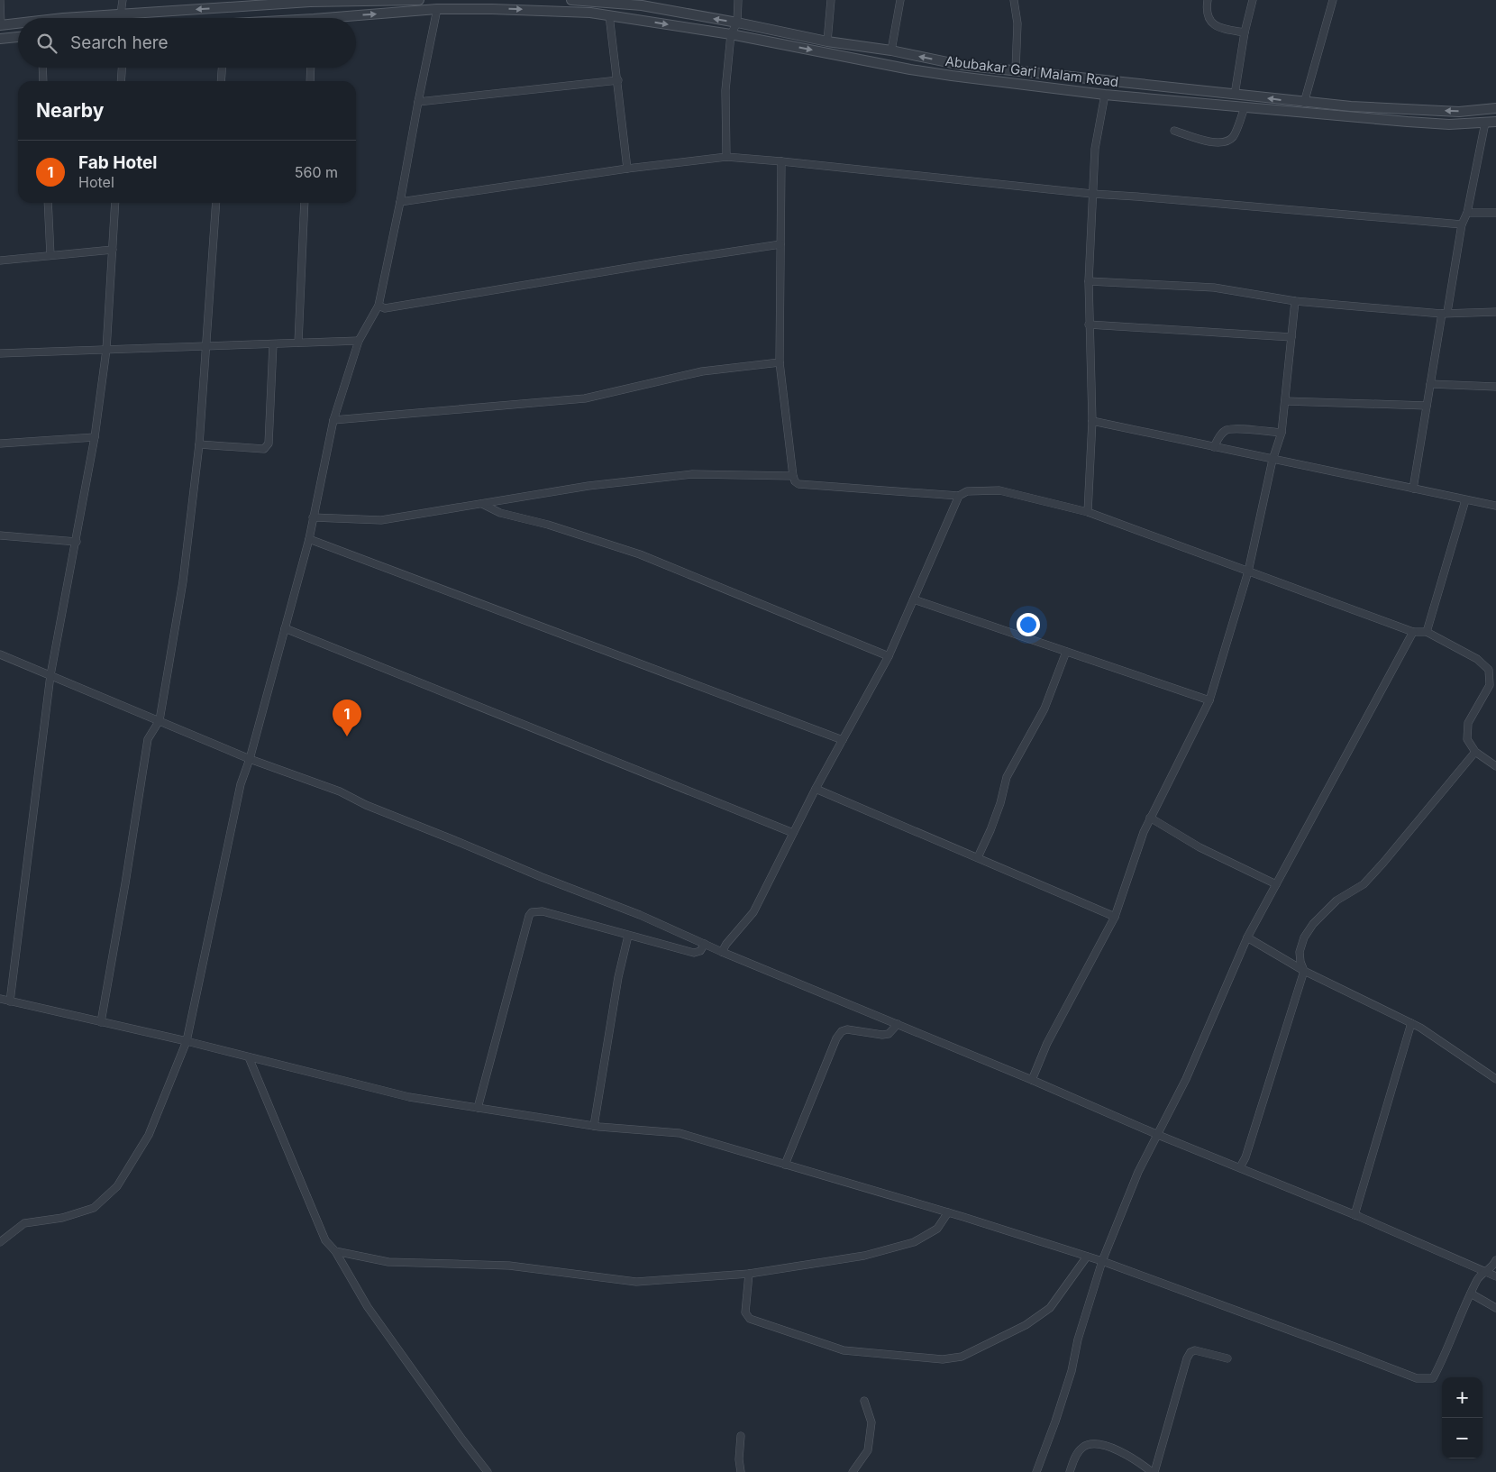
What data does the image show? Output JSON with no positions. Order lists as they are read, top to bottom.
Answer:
{
  "streets": {
    "street": ["Abubakar Gari Malam Road"]
  },
  "page": {
    "search": "Search here",
    "heading": "Nearby",
    "list": [
      {
        "mark": "1",
        "name": "Fab Hotel",
        "note": "Hotel",
        "value": "560 m"
      }
    ],
    "pins": "1",
    "map_buttons": ["+", "−"]
  }
}
